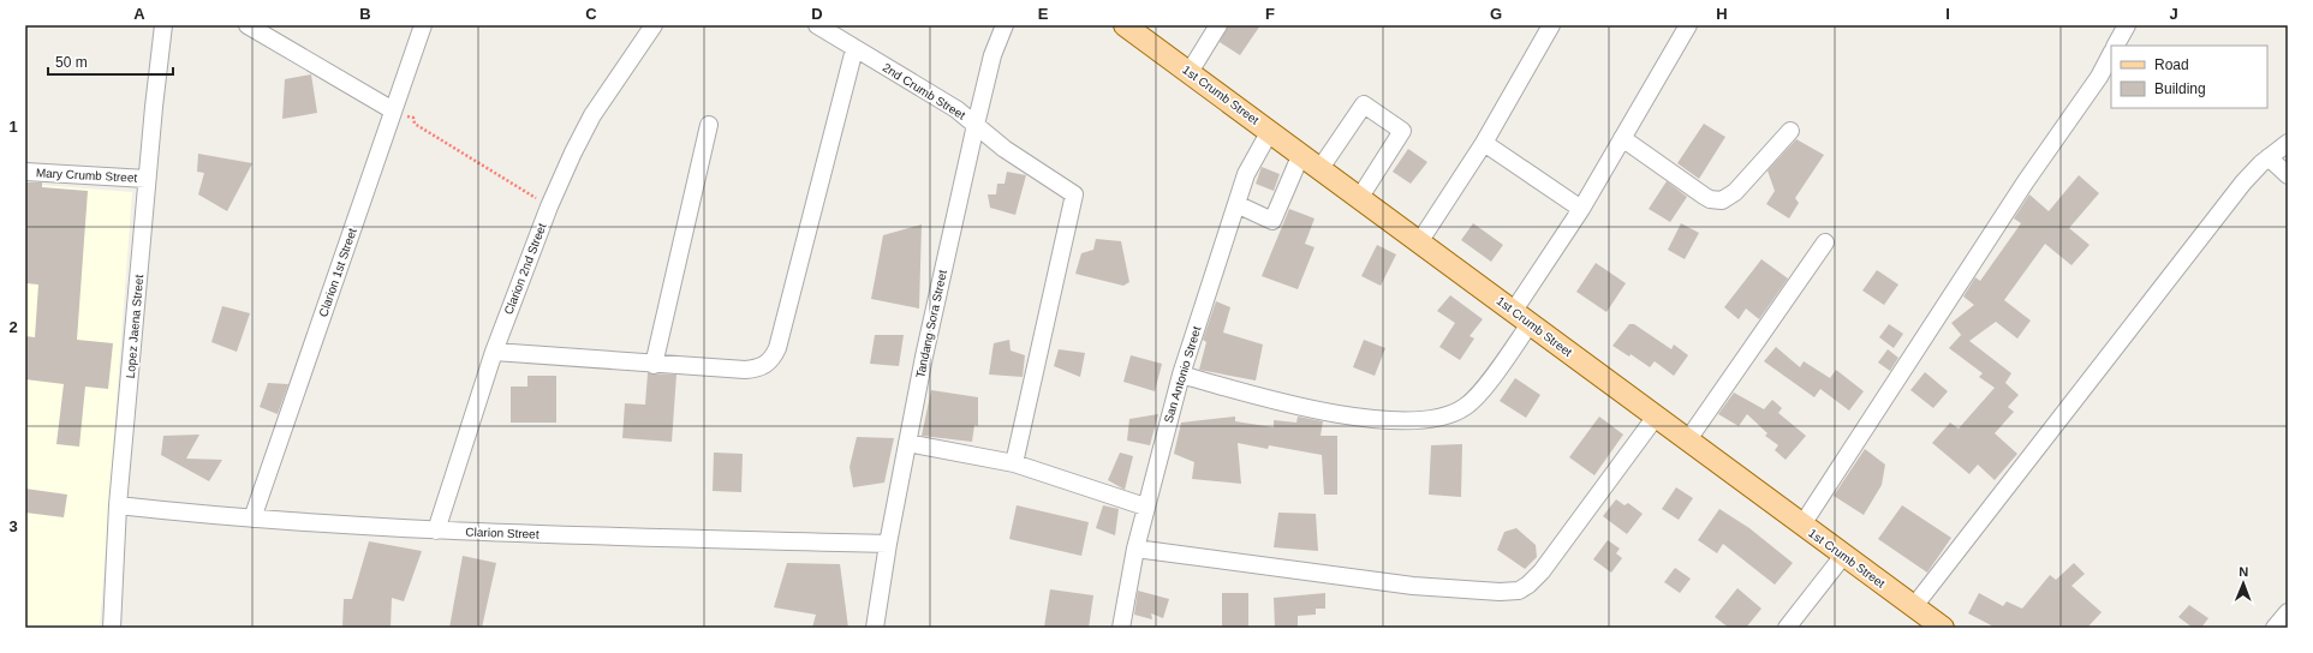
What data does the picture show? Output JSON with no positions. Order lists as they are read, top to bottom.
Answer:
{
  "streets": {
    "main road": ["1st Crumb Street"],
    "street": [
      "2nd Crumb Street",
      "Mary Crumb Street",
      "Clarion 2nd Street",
      "Clarion 1st Street",
      "Tandang Sora Street",
      "Lopez Jaena Street",
      "San Antonio Street",
      "Clarion Street"
    ]
  },
  "crossings": [
    ["2nd Crumb Street", "Tandang Sora Street"],
    ["1st Crumb Street", "San Antonio Street"],
    ["Mary Crumb Street", "Lopez Jaena Street"],
    ["Clarion 2nd Street", "Clarion Street"],
    ["Clarion 1st Street", "Clarion Street"],
    ["Tandang Sora Street", "Clarion Street"],
    ["Lopez Jaena Street", "Clarion Street"]
  ],
  "legend": ["Road", "Building"],
  "scale_bar": "50 m",
  "north": "top",
  "grid": {
    "columns": [
      "A",
      "B",
      "C",
      "D",
      "E",
      "F",
      "G",
      "H",
      "I",
      "J"
    ],
    "rows": ["1", "2", "3"]
  }
}
